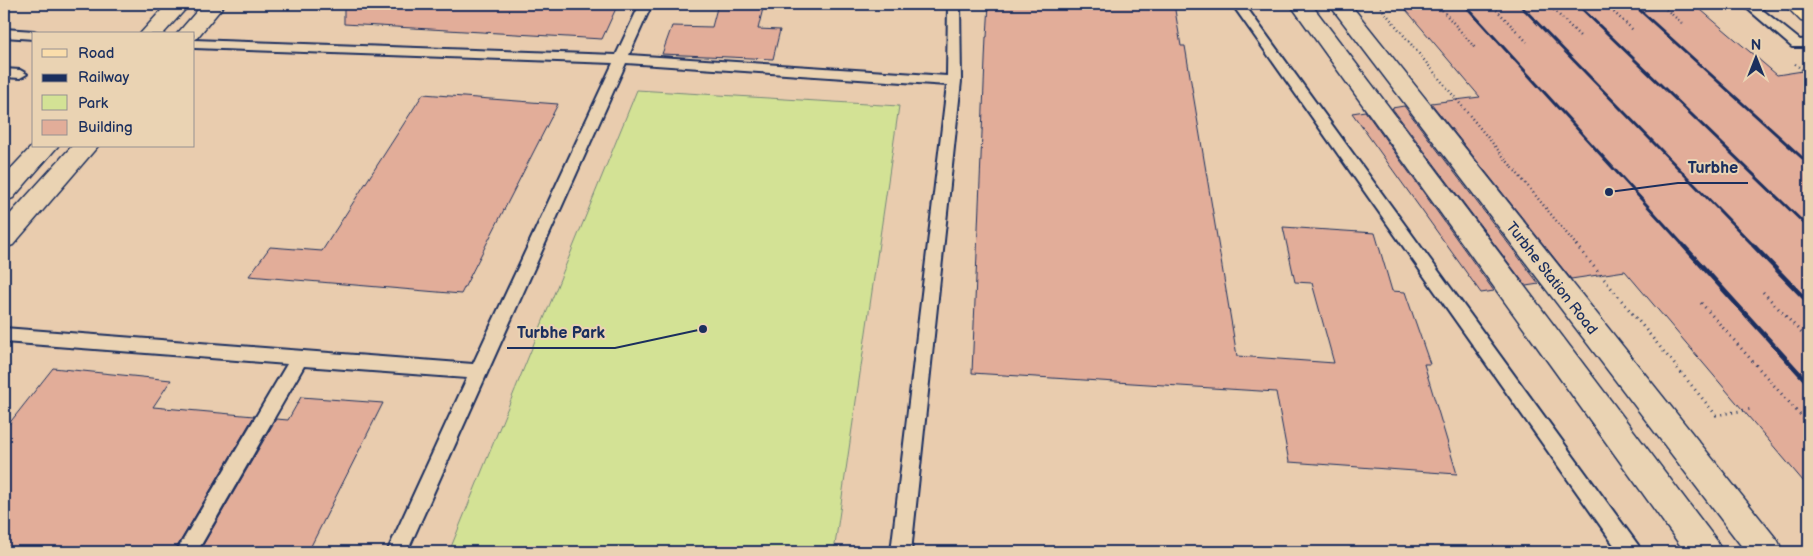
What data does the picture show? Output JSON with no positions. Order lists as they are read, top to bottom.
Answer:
{
  "streets": {
    "street": ["Turbhe Station Road"]
  },
  "places": ["Turbhe", "Turbhe Park"],
  "legend": [
    "Road",
    "Railway",
    "Park",
    "Building"
  ],
  "north": "top"
}
